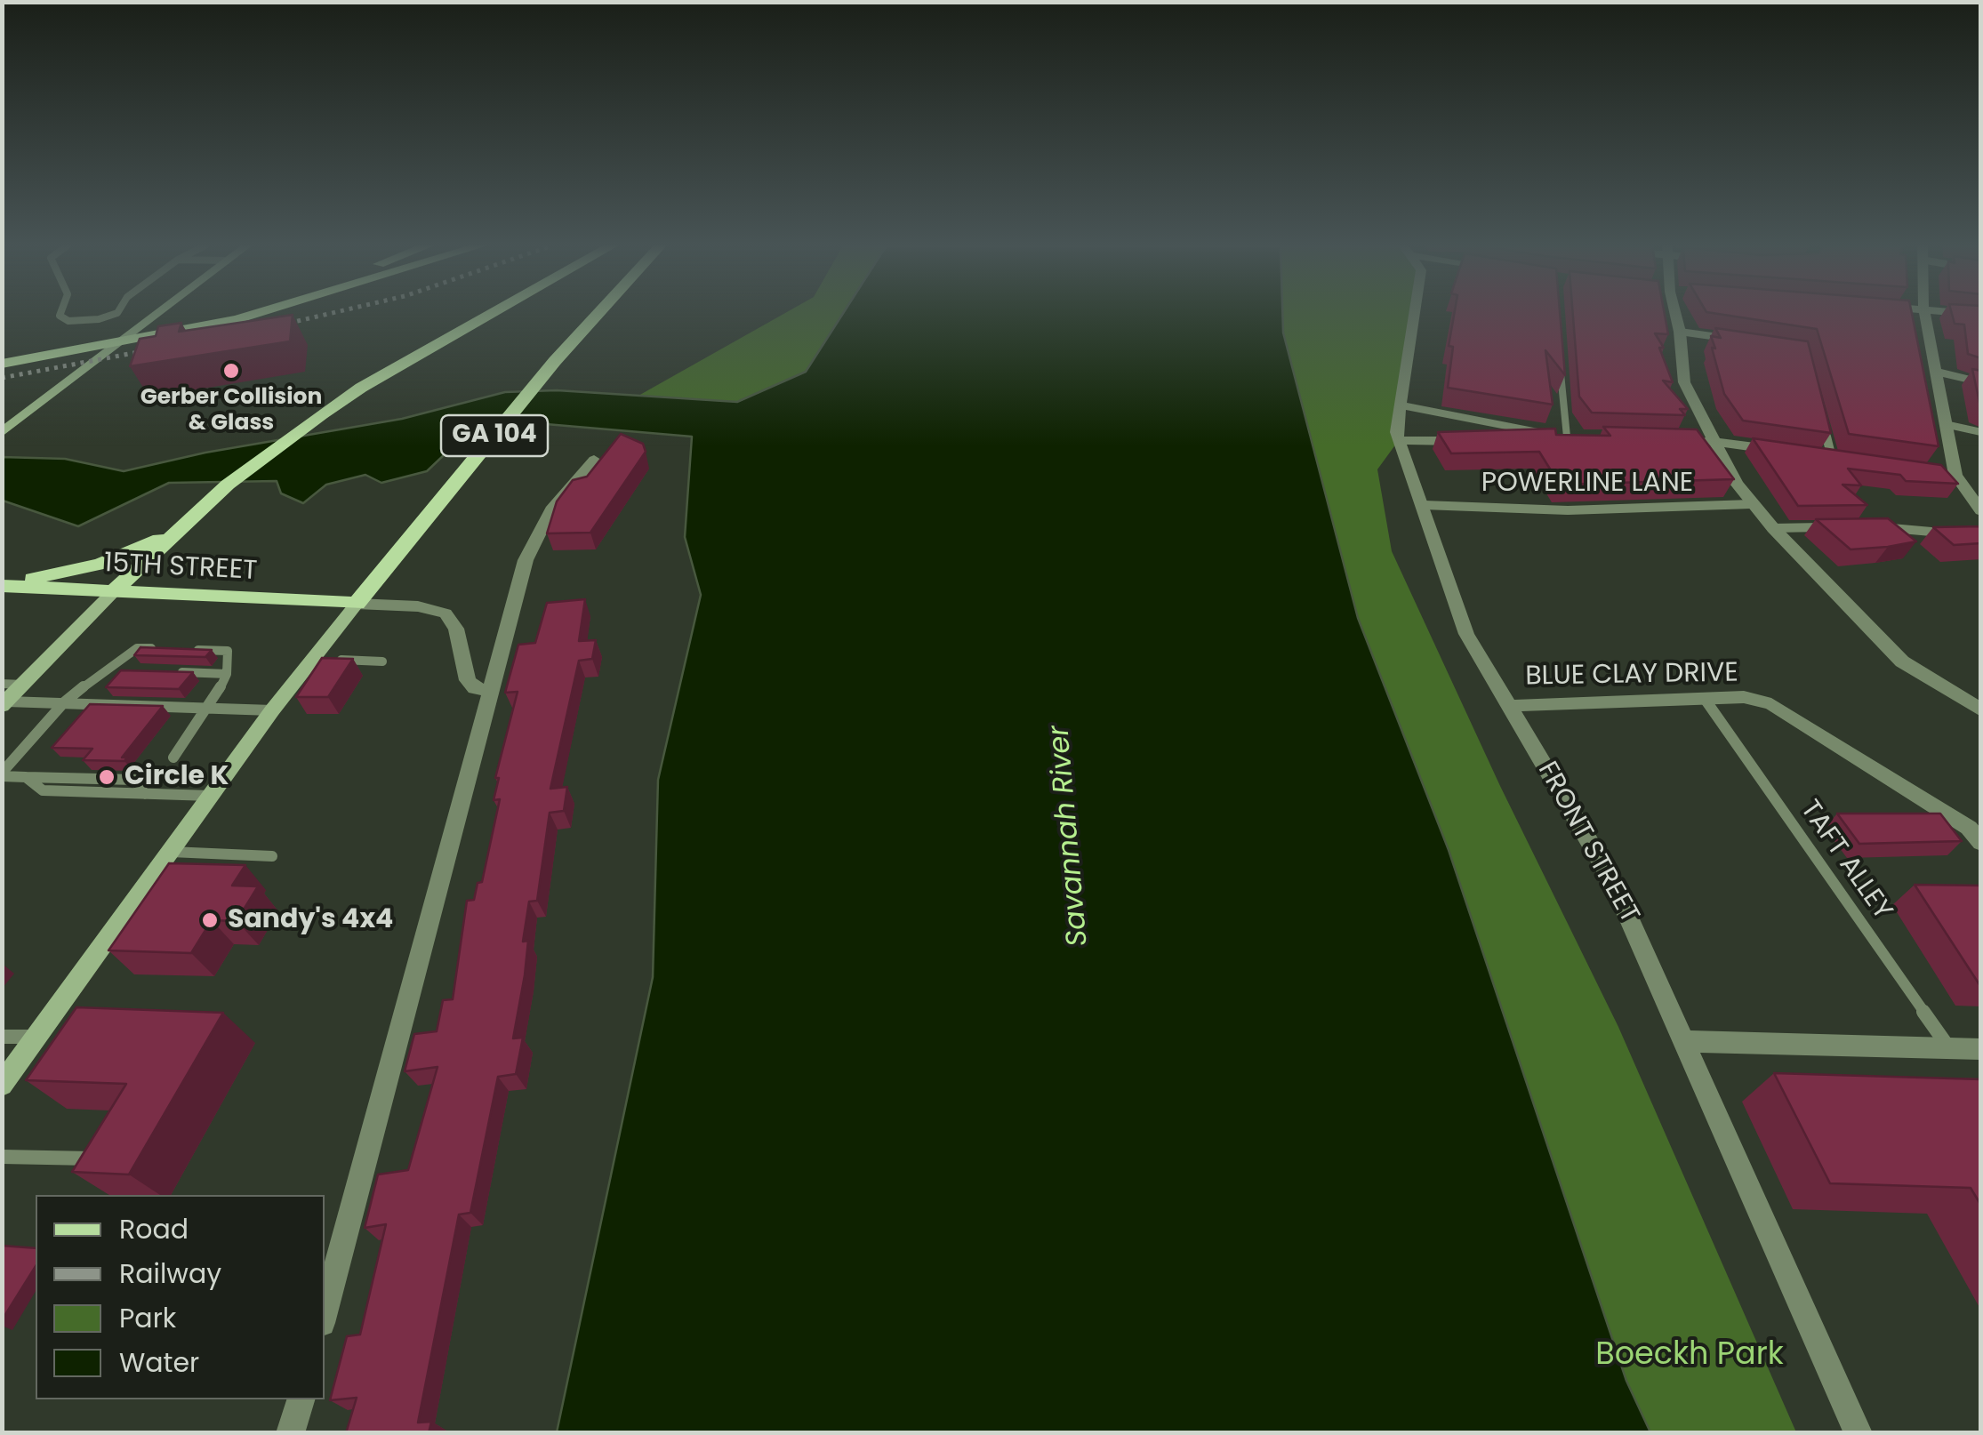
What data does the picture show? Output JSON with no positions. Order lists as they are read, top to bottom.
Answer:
{
  "streets": {
    "main road": ["GA 104", "15TH STREET"],
    "street": ["BLUE CLAY DRIVE", "FRONT STREET"],
    "lane": ["POWERLINE LANE", "TAFT ALLEY"]
  },
  "crossings": [
    ["GA 104", "15TH STREET"],
    ["POWERLINE LANE", "FRONT STREET"],
    ["BLUE CLAY DRIVE", "FRONT STREET"],
    ["BLUE CLAY DRIVE", "TAFT ALLEY"]
  ],
  "water": ["Savannah River"],
  "parks": ["Boeckh Park"],
  "places": ["Gerber Collision & Glass", "Circle K", "Sandy's 4x4"],
  "legend": [
    "Road",
    "Railway",
    "Park",
    "Water"
  ]
}
